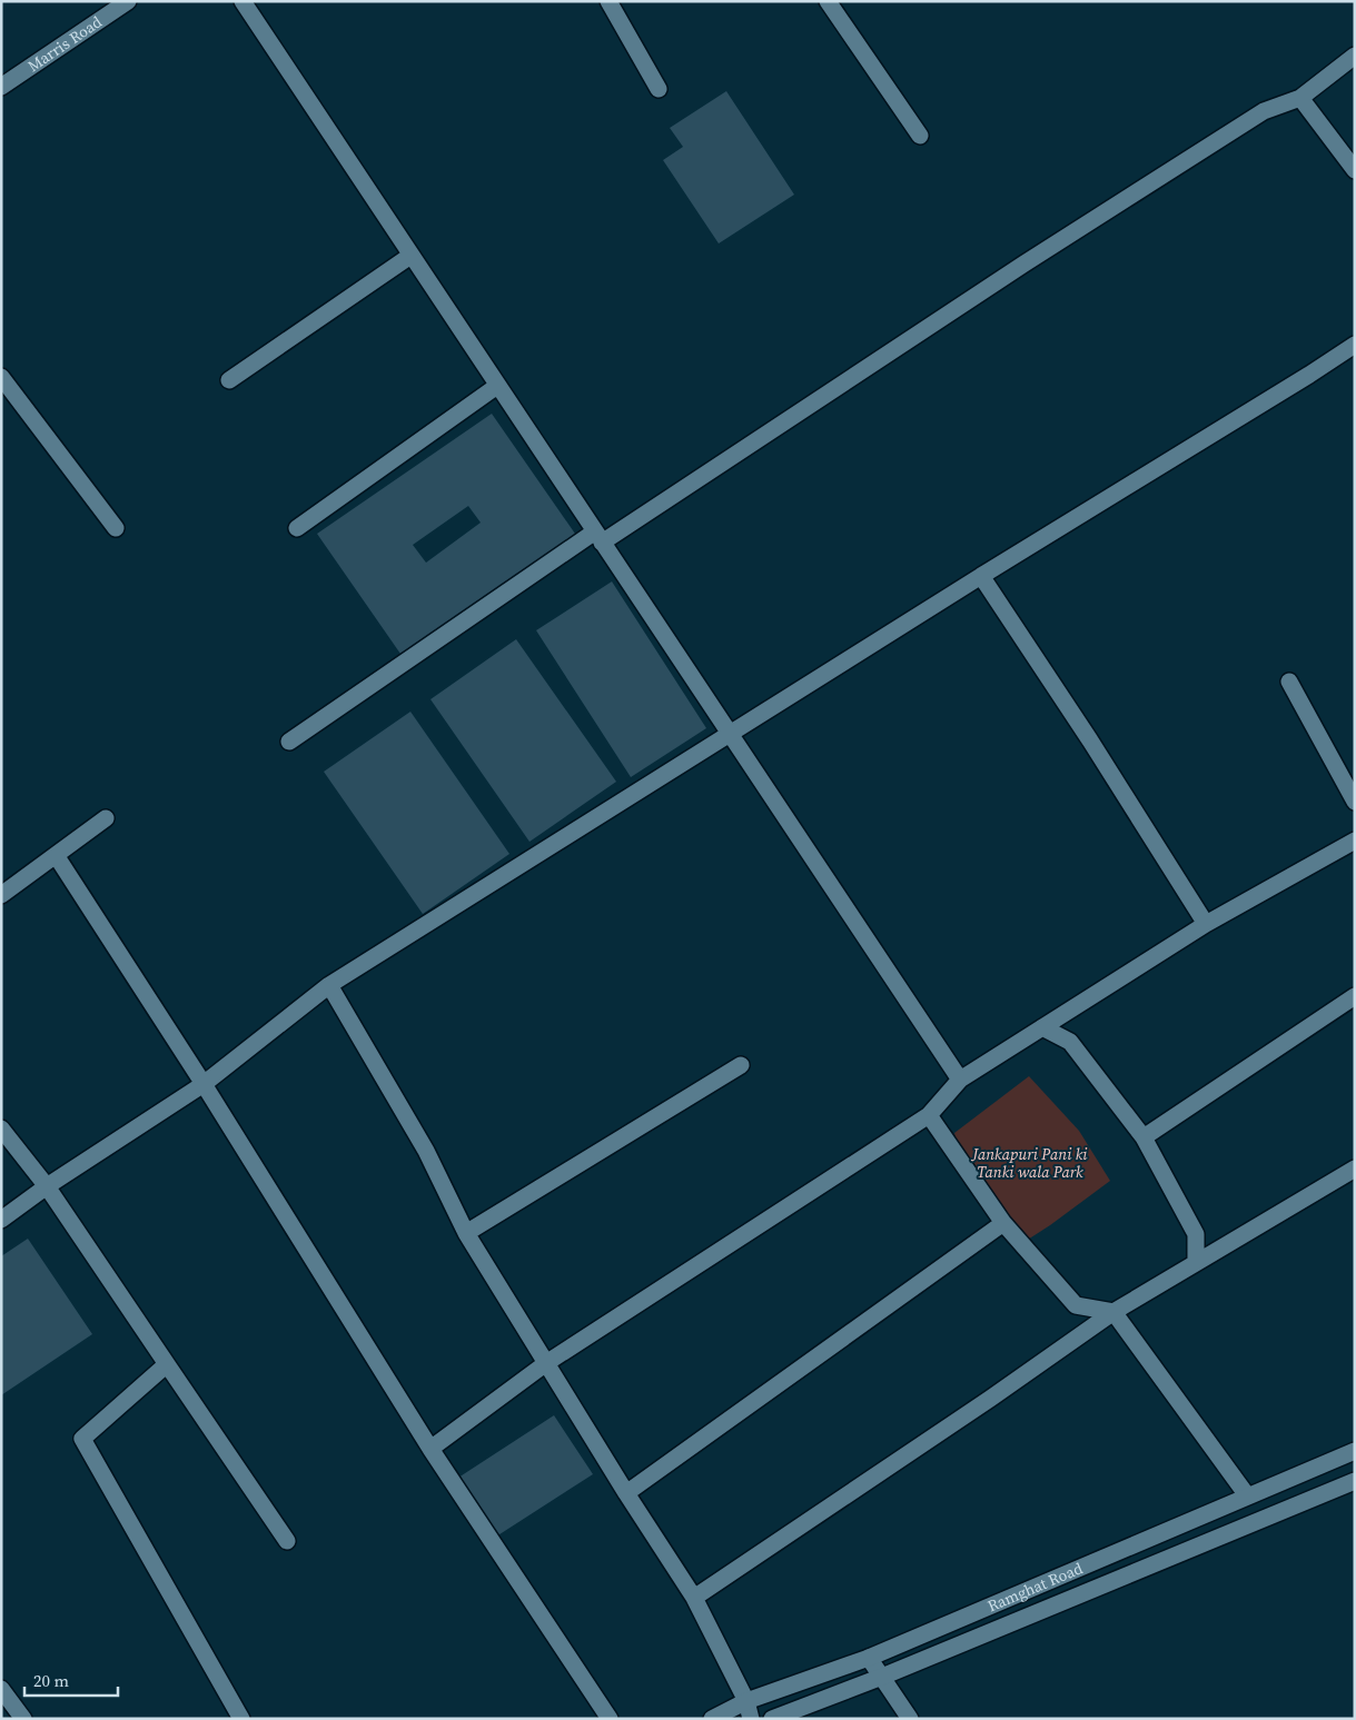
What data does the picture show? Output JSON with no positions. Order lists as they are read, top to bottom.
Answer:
{
  "streets": {
    "street": ["Marris Road", "Ramghat Road"]
  },
  "parks": ["Jankapuri Pani ki Tanki wala Park"],
  "scale_bar": "20 m"
}
